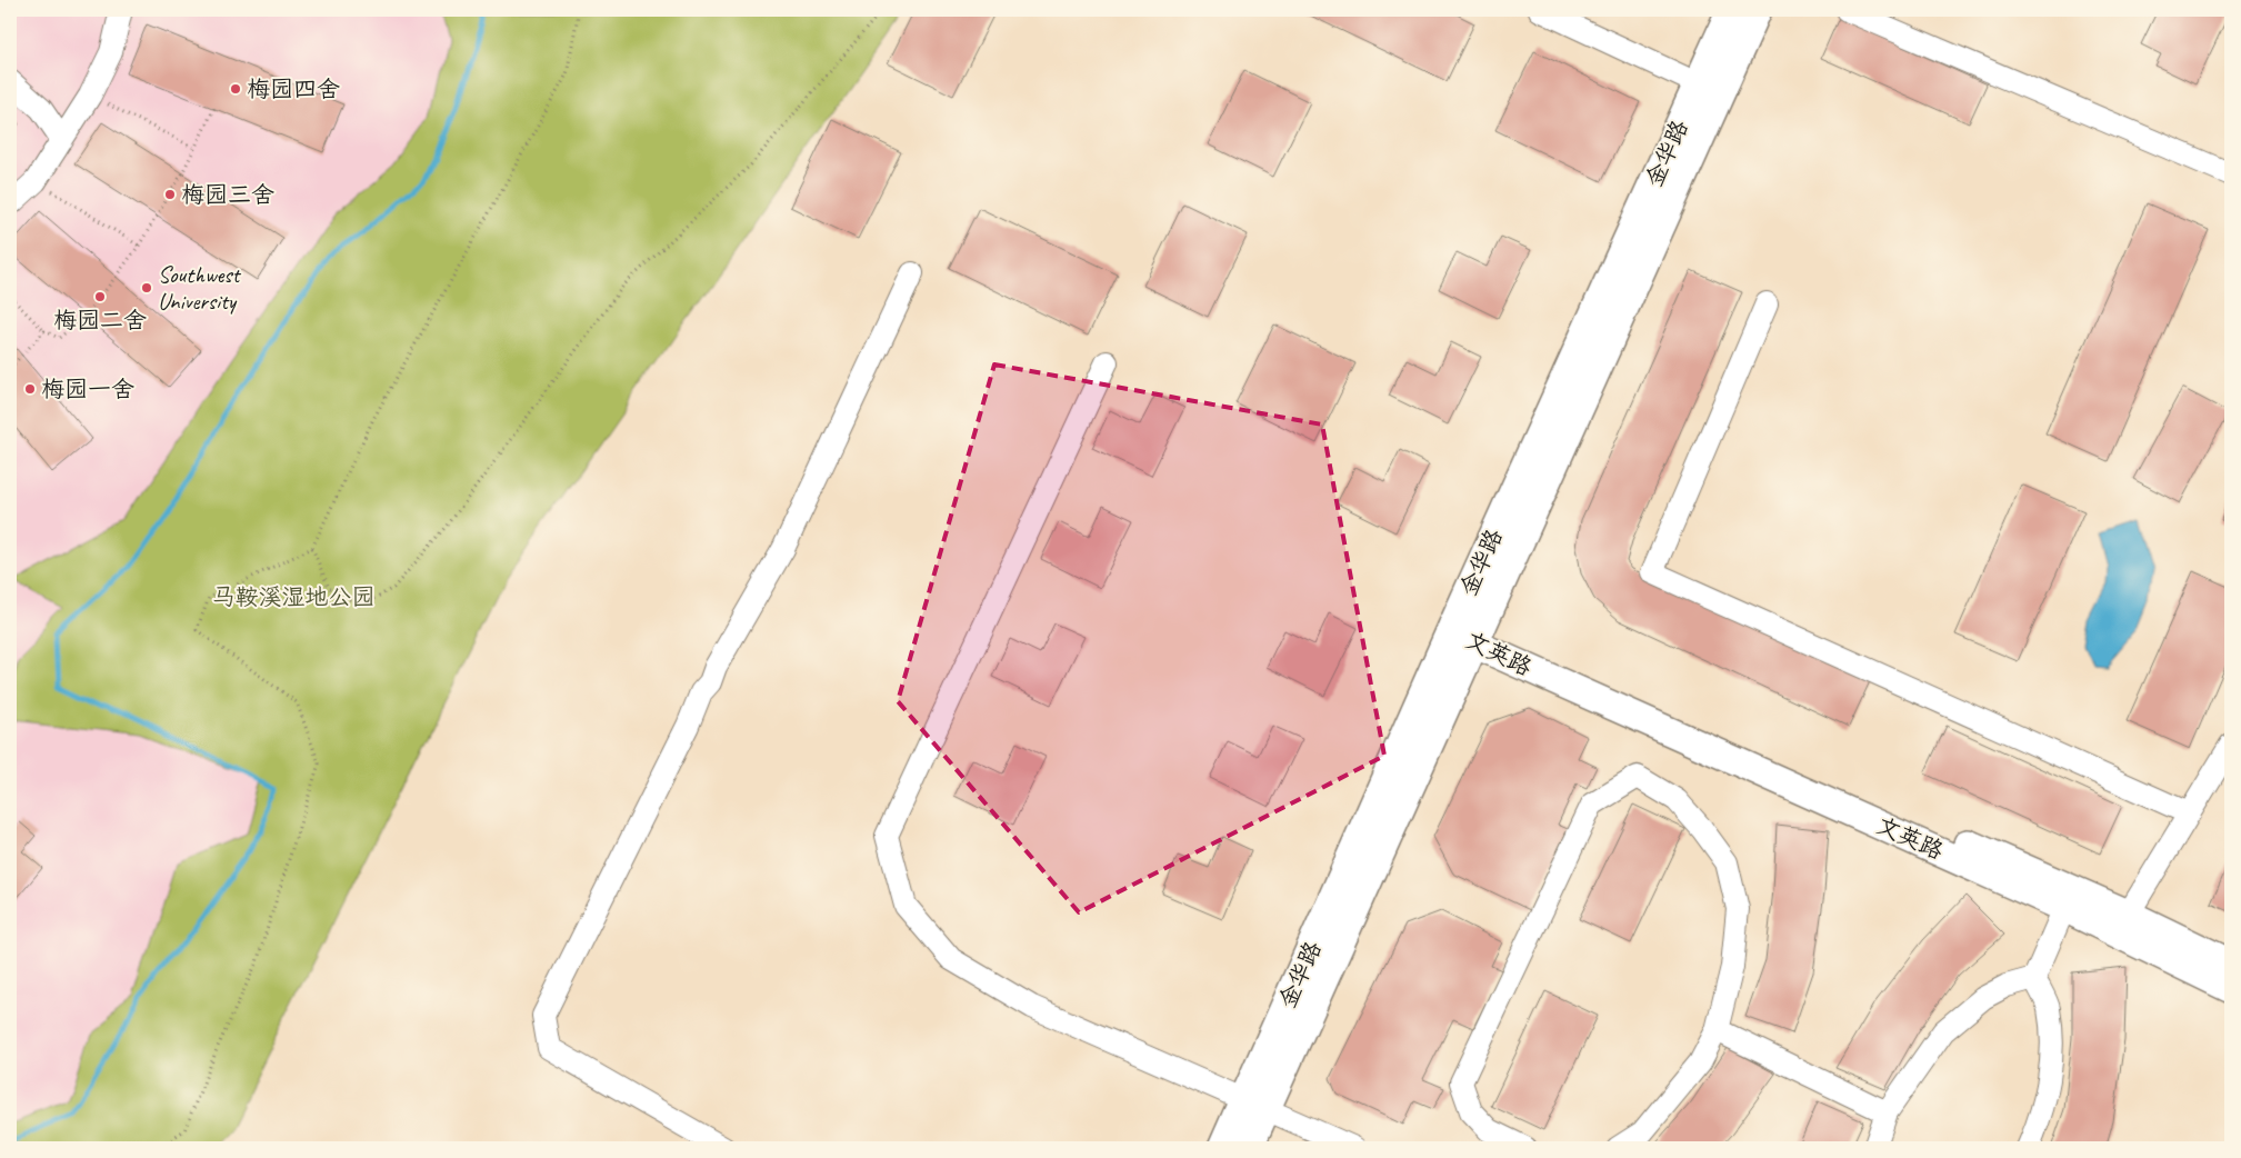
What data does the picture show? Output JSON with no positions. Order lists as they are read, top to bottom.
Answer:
{
  "streets": {
    "main road": ["金华路", "文英路"]
  },
  "crossings": [
    ["金华路", "文英路"]
  ],
  "parks": ["马鞍溪湿地公园"],
  "places": [
    "梅园四舍",
    "梅园三舍",
    "Southwest University",
    "梅园二舍",
    "梅园一舍"
  ]
}
